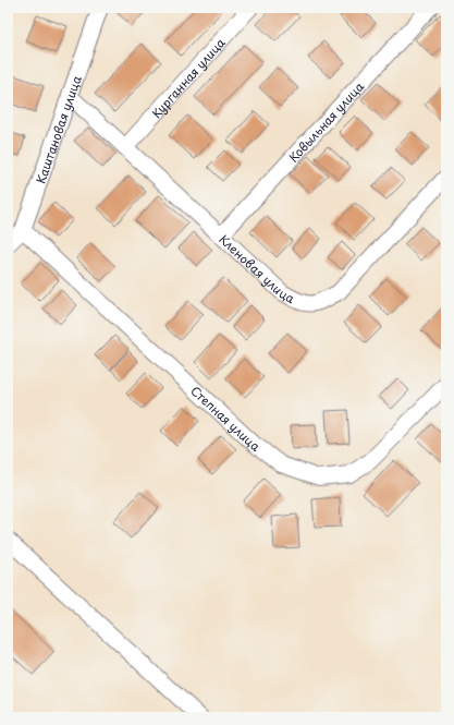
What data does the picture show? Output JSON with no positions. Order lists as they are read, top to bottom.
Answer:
{
  "streets": {
    "street": [
      "Курганная улица",
      "Ковыльная улица",
      "Каштановая улица",
      "Кленовая улица",
      "Степная улица"
    ]
  },
  "crossings": [
    ["Курганная улица", "Кленовая улица"],
    ["Ковыльная улица", "Кленовая улица"],
    ["Каштановая улица", "Кленовая улица"],
    ["Каштановая улица", "Степная улица"]
  ]
}
